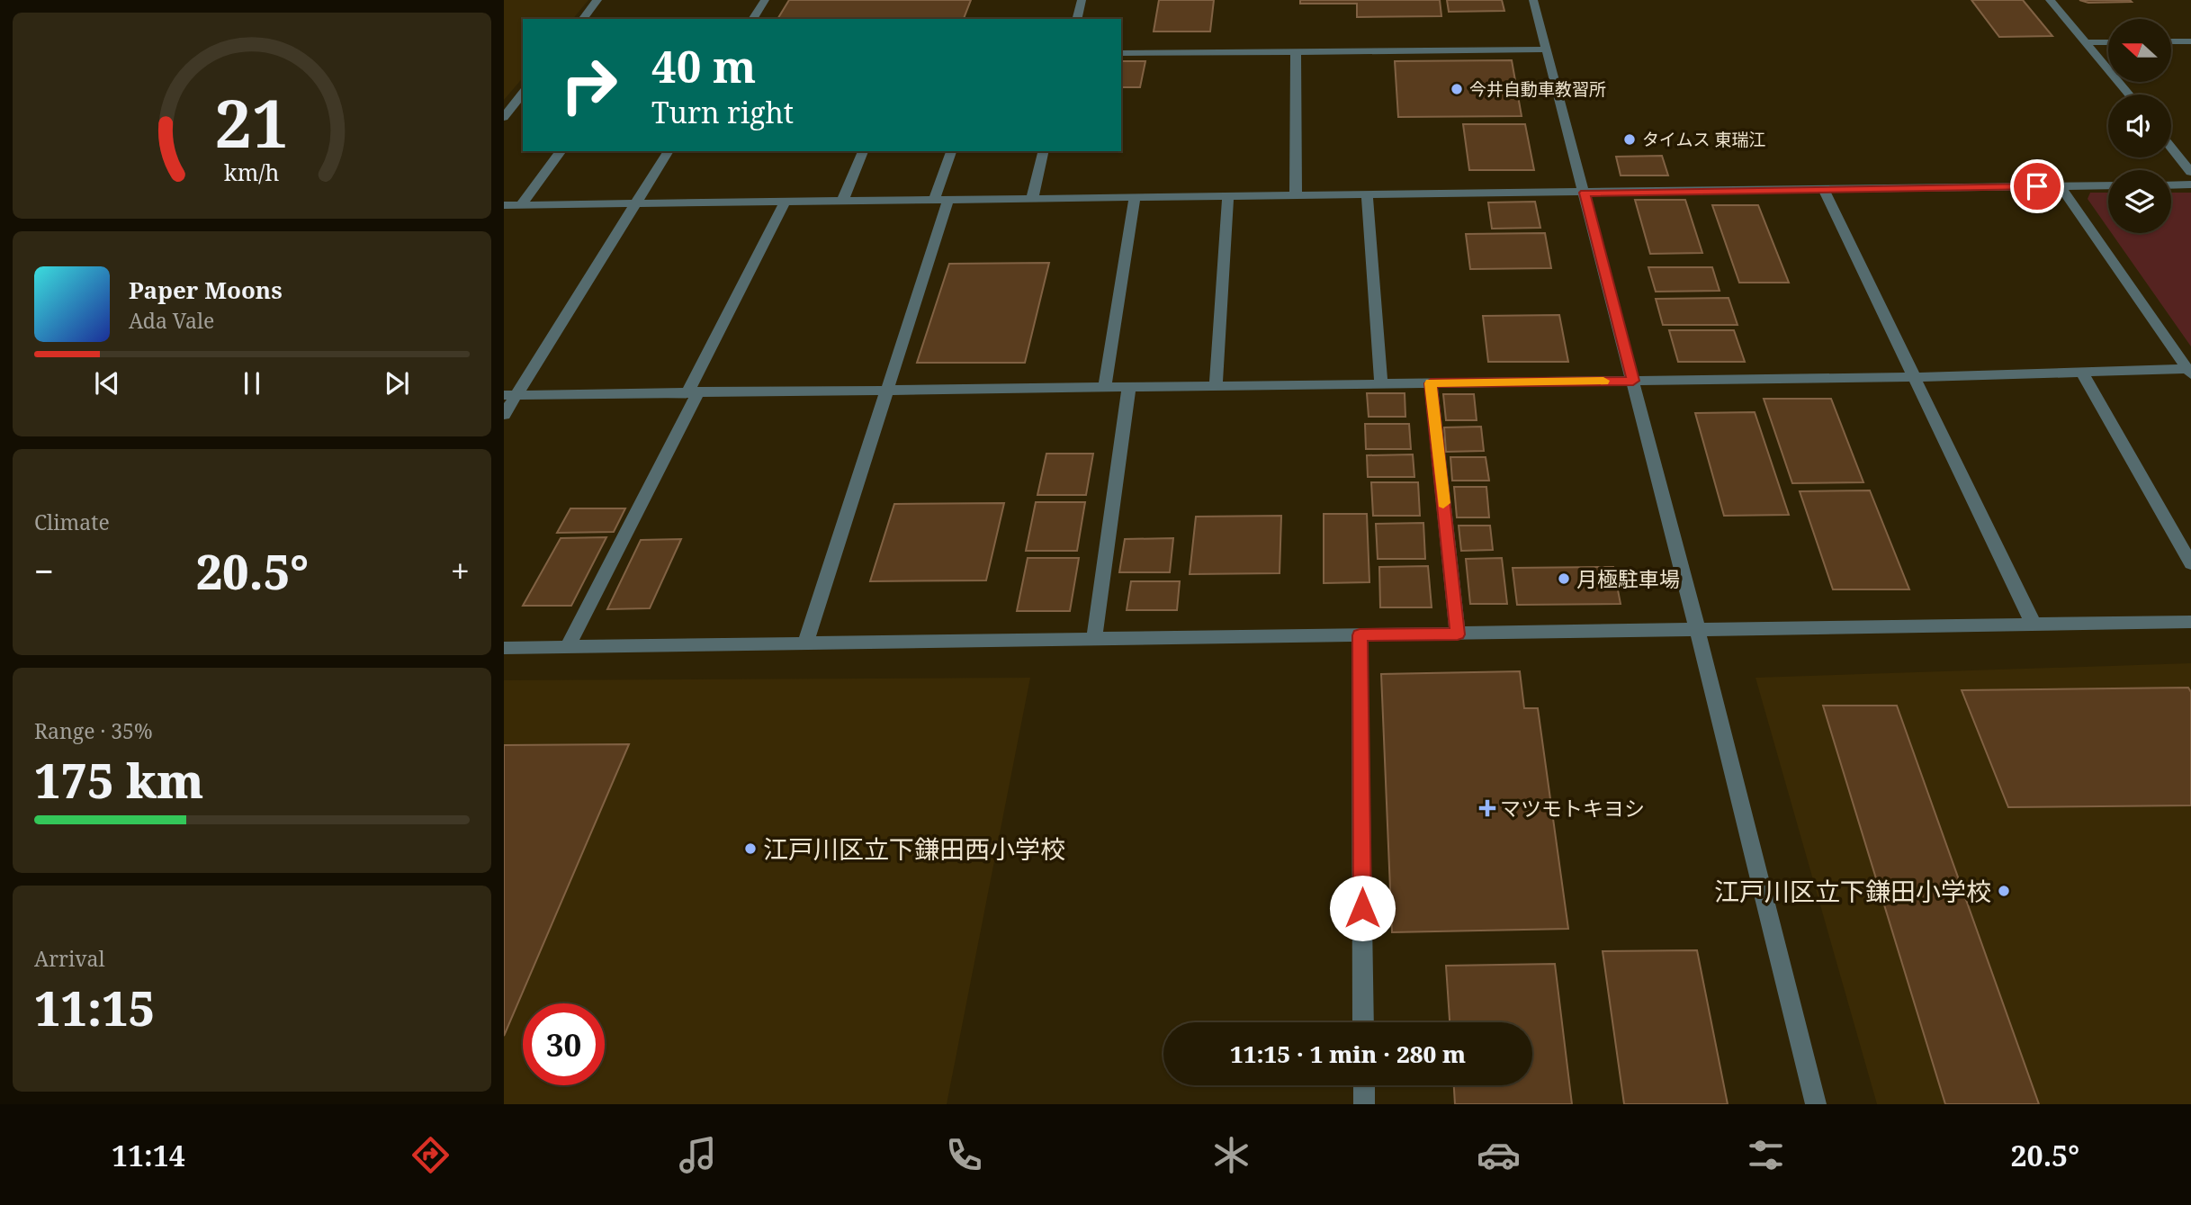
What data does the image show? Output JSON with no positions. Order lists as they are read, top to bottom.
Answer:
{
  "places": {
    "other": [
      "今井自動車教習所",
      "タイムス 東瑞江",
      "月極駐車場",
      "江戸川区立下鎌田西小学校",
      "江戸川区立下鎌田小学校"
    ],
    "health": ["マツモトキヨシ"]
  },
  "north": "left",
  "page": {
    "turn": ["40 m", "Turn right"],
    "song": ["Paper Moons", "Ada Vale"],
    "tile": [
      "Climate",
      ["Range · 35%", "175 km"],
      ["Arrival", "11:15"]
    ],
    "heat": ["−", "20.5°", "+"],
    "limit": "30",
    "trip": "11:15 · 1 min · 280 m",
    "tabs": ["11:14", "20.5°"],
    "gauge": ["21", "km/h"]
  }
}
